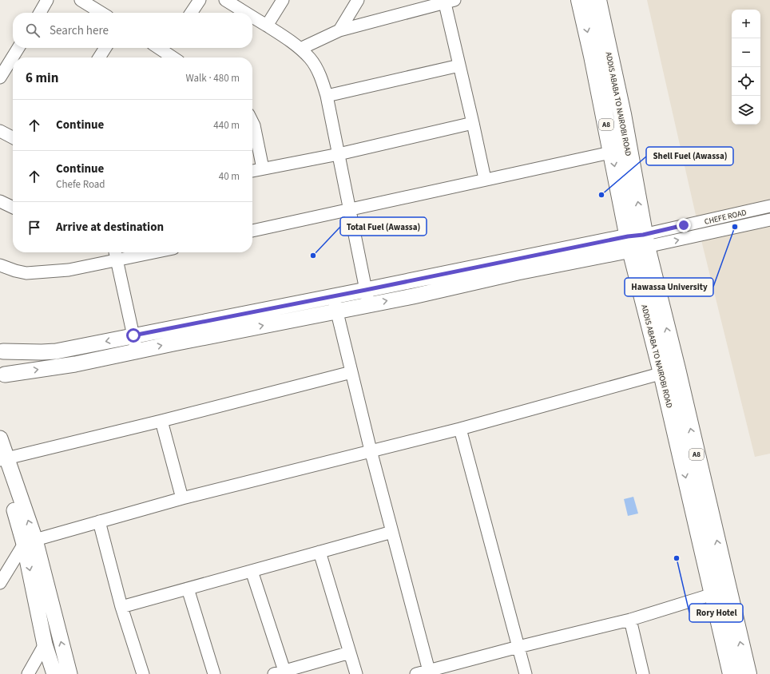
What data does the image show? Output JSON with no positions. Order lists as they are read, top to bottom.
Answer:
{
  "streets": {
    "highway": ["ADDIS ABABA TO NAIROBI ROAD", "A8"],
    "street": ["CHEFE ROAD"]
  },
  "crossings": [
    ["ADDIS ABABA TO NAIROBI ROAD", "CHEFE ROAD"]
  ],
  "places": [
    "Shell Fuel (Awassa)",
    "Hawassa University",
    "Total Fuel (Awassa)",
    "Rory Hotel"
  ],
  "page": {
    "map_buttons": ["+", "−"],
    "search": "Search here",
    "heading": ["6 min", "Walk · 480 m"],
    "list": [
      ["Continue", "440 m"],
      ["Continue", "Chefe Road", "40 m"],
      "Arrive at destination"
    ]
  }
}
